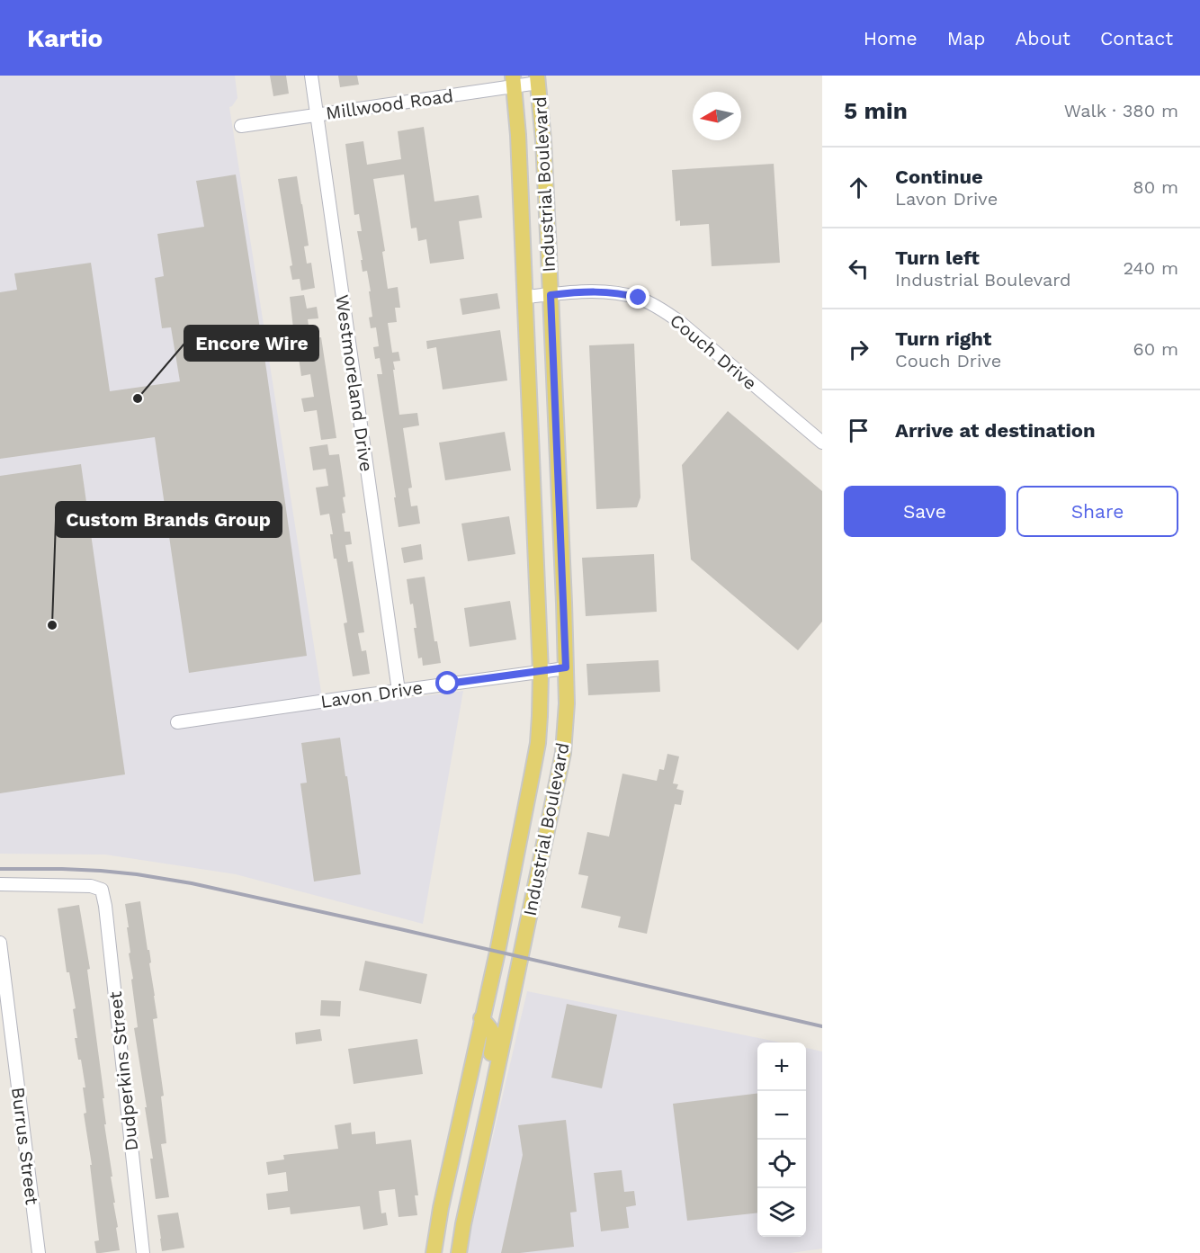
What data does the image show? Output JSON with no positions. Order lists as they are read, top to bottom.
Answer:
{
  "streets": {
    "main road": ["Industrial Boulevard"],
    "street": [
      "Millwood Road",
      "Couch Drive",
      "Westmoreland Drive",
      "Lavon Drive",
      "Dudperkins Street",
      "Burrus Street"
    ]
  },
  "crossings": [
    ["Millwood Road", "Industrial Boulevard"],
    ["Millwood Road", "Westmoreland Drive"],
    ["Industrial Boulevard", "Couch Drive"],
    ["Industrial Boulevard", "Lavon Drive"],
    ["Westmoreland Drive", "Lavon Drive"]
  ],
  "places": ["Encore Wire", "Custom Brands Group"],
  "north": "left",
  "page": {
    "header": "Kartio",
    "nav": [
      "Home",
      "Map",
      "About",
      "Contact"
    ],
    "heading": ["5 min", "Walk · 380 m"],
    "list": [
      ["Continue", "Lavon Drive", "80 m"],
      ["Turn left", "Industrial Boulevard", "240 m"],
      ["Turn right", "Couch Drive", "60 m"],
      "Arrive at destination"
    ],
    "buttons": ["Save", "Share"],
    "map_buttons": ["+", "−"]
  }
}
